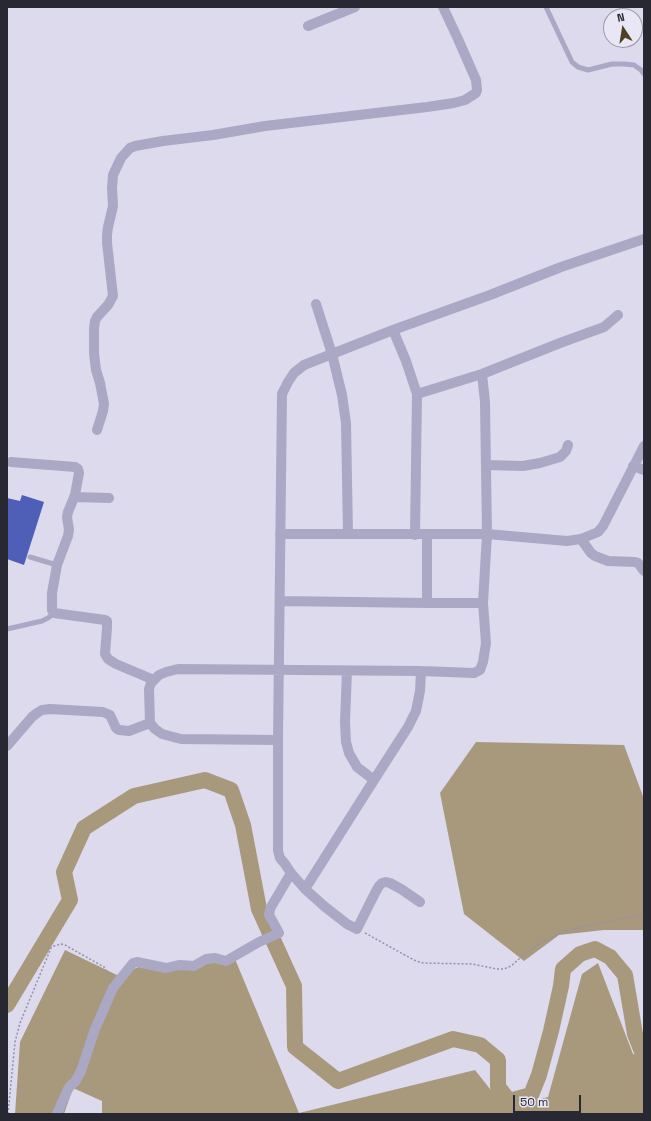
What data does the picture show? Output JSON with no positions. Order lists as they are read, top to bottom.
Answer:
{
  "scale_bar": "50 m",
  "north": "top"
}
